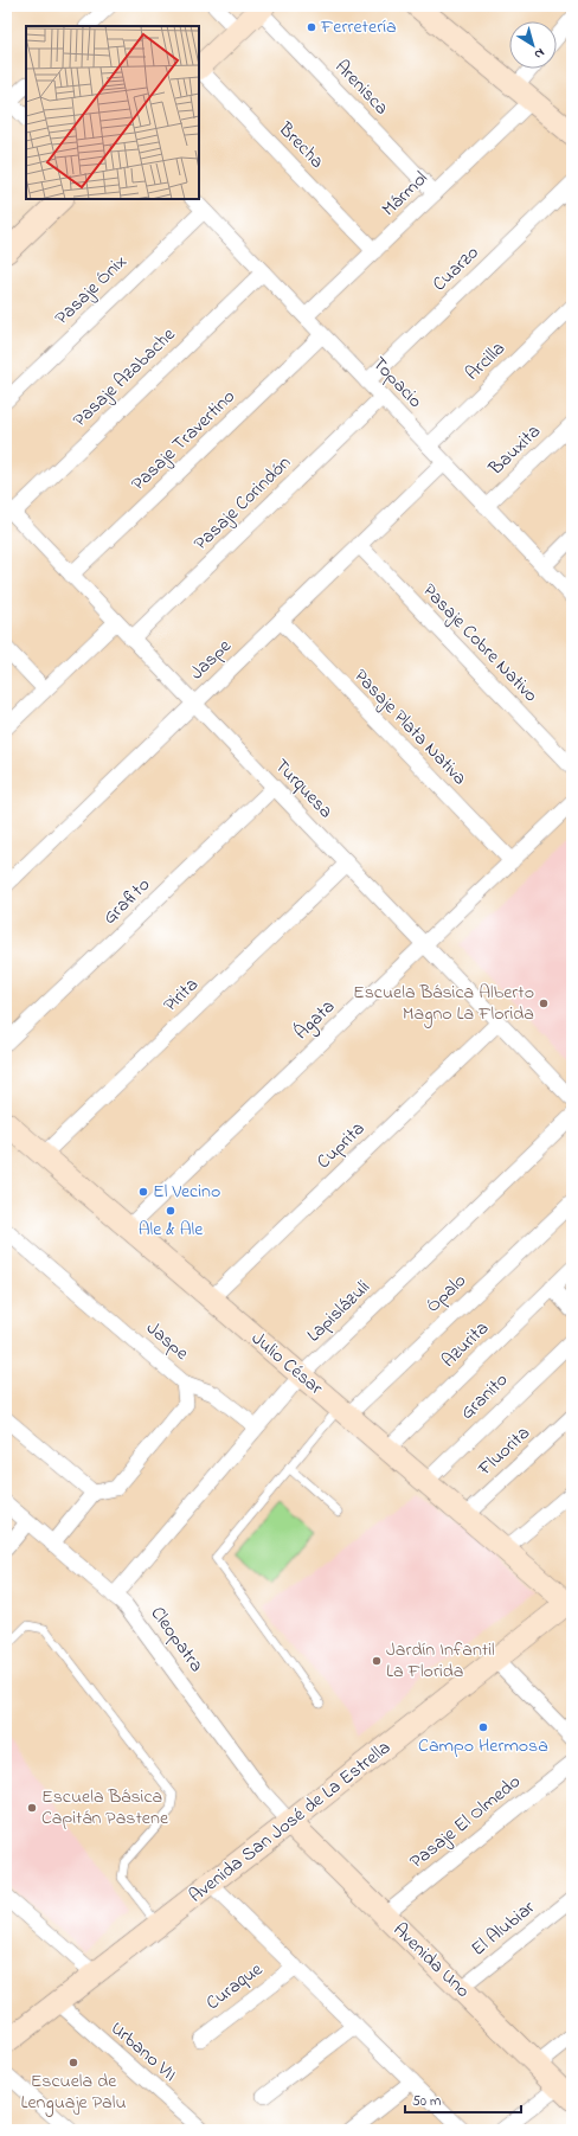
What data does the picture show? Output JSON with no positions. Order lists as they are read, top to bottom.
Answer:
{
  "streets": {
    "street": [
      "Arenisca",
      "Brecha",
      "Mármol",
      "Cuarzo",
      "Pasaje Ónix",
      "Arcilla",
      "Pasaje Azabache",
      "Topacio",
      "Pasaje Travertino",
      "Bauxita",
      "Pasaje Corindón",
      "Pasaje Cobre Nativo",
      "Jaspe",
      "Pasaje Plata Nativa",
      "Turquesa",
      "Grafito",
      "Pirita",
      "Ágata",
      "Cuprita",
      "Ópalo",
      "Lapislázuli",
      "Azurita",
      "Julio César",
      "Granito",
      "Fluorita",
      "Cleopatra",
      "Avenida San José de La Estrella",
      "Pasaje El Olmedo",
      "El Alubiar",
      "Avenida Uno",
      "Curaque",
      "Urbano VII"
    ]
  },
  "crossings": [
    ["Arenisca", "Mármol"],
    ["Brecha", "Mármol"],
    ["Mármol", "Topacio"],
    ["Cuarzo", "Topacio"],
    ["Pasaje Ónix", "Topacio"],
    ["Arcilla", "Topacio"],
    ["Pasaje Azabache", "Topacio"],
    ["Pasaje Azabache", "Turquesa"],
    ["Topacio", "Pasaje Travertino"],
    ["Topacio", "Bauxita"],
    ["Topacio", "Pasaje Corindón"],
    ["Topacio", "Jaspe"],
    ["Pasaje Travertino", "Turquesa"],
    ["Pasaje Corindón", "Turquesa"],
    ["Pasaje Cobre Nativo", "Jaspe"],
    ["Jaspe", "Pasaje Plata Nativa"],
    ["Jaspe", "Turquesa"],
    ["Pasaje Plata Nativa", "Ágata"],
    ["Turquesa", "Grafito"],
    ["Turquesa", "Pirita"],
    ["Turquesa", "Ágata"],
    ["Turquesa", "Cuprita"],
    ["Pirita", "Julio César"],
    ["Ágata", "Julio César"],
    ["Cuprita", "Julio César"],
    ["Ópalo", "Julio César"],
    ["Lapislázuli", "Julio César"],
    ["Lapislázuli", "Cleopatra"],
    ["Azurita", "Julio César"],
    ["Julio César", "Granito"],
    ["Julio César", "Fluorita"],
    ["Julio César", "Avenida San José de La Estrella"],
    ["Cleopatra", "Avenida San José de La Estrella"],
    ["Cleopatra", "Avenida Uno"],
    ["Avenida San José de La Estrella", "Avenida Uno"],
    ["Avenida San José de La Estrella", "Curaque"],
    ["Avenida San José de La Estrella", "Urbano VII"],
    ["Pasaje El Olmedo", "Avenida Uno"],
    ["El Alubiar", "Avenida Uno"]
  ],
  "places": [
    "Ferretería",
    "Escuela Básica Alberto Magno La Florida",
    "El Vecino",
    "Ale & Ale",
    "Jardín Infantil La Florida",
    "Campo Hermosa",
    "Escuela Básica Capitán Pastene",
    "Escuela de Lenguaje Palu"
  ],
  "scale_bar": "50 m",
  "north": "bottom right"
}
